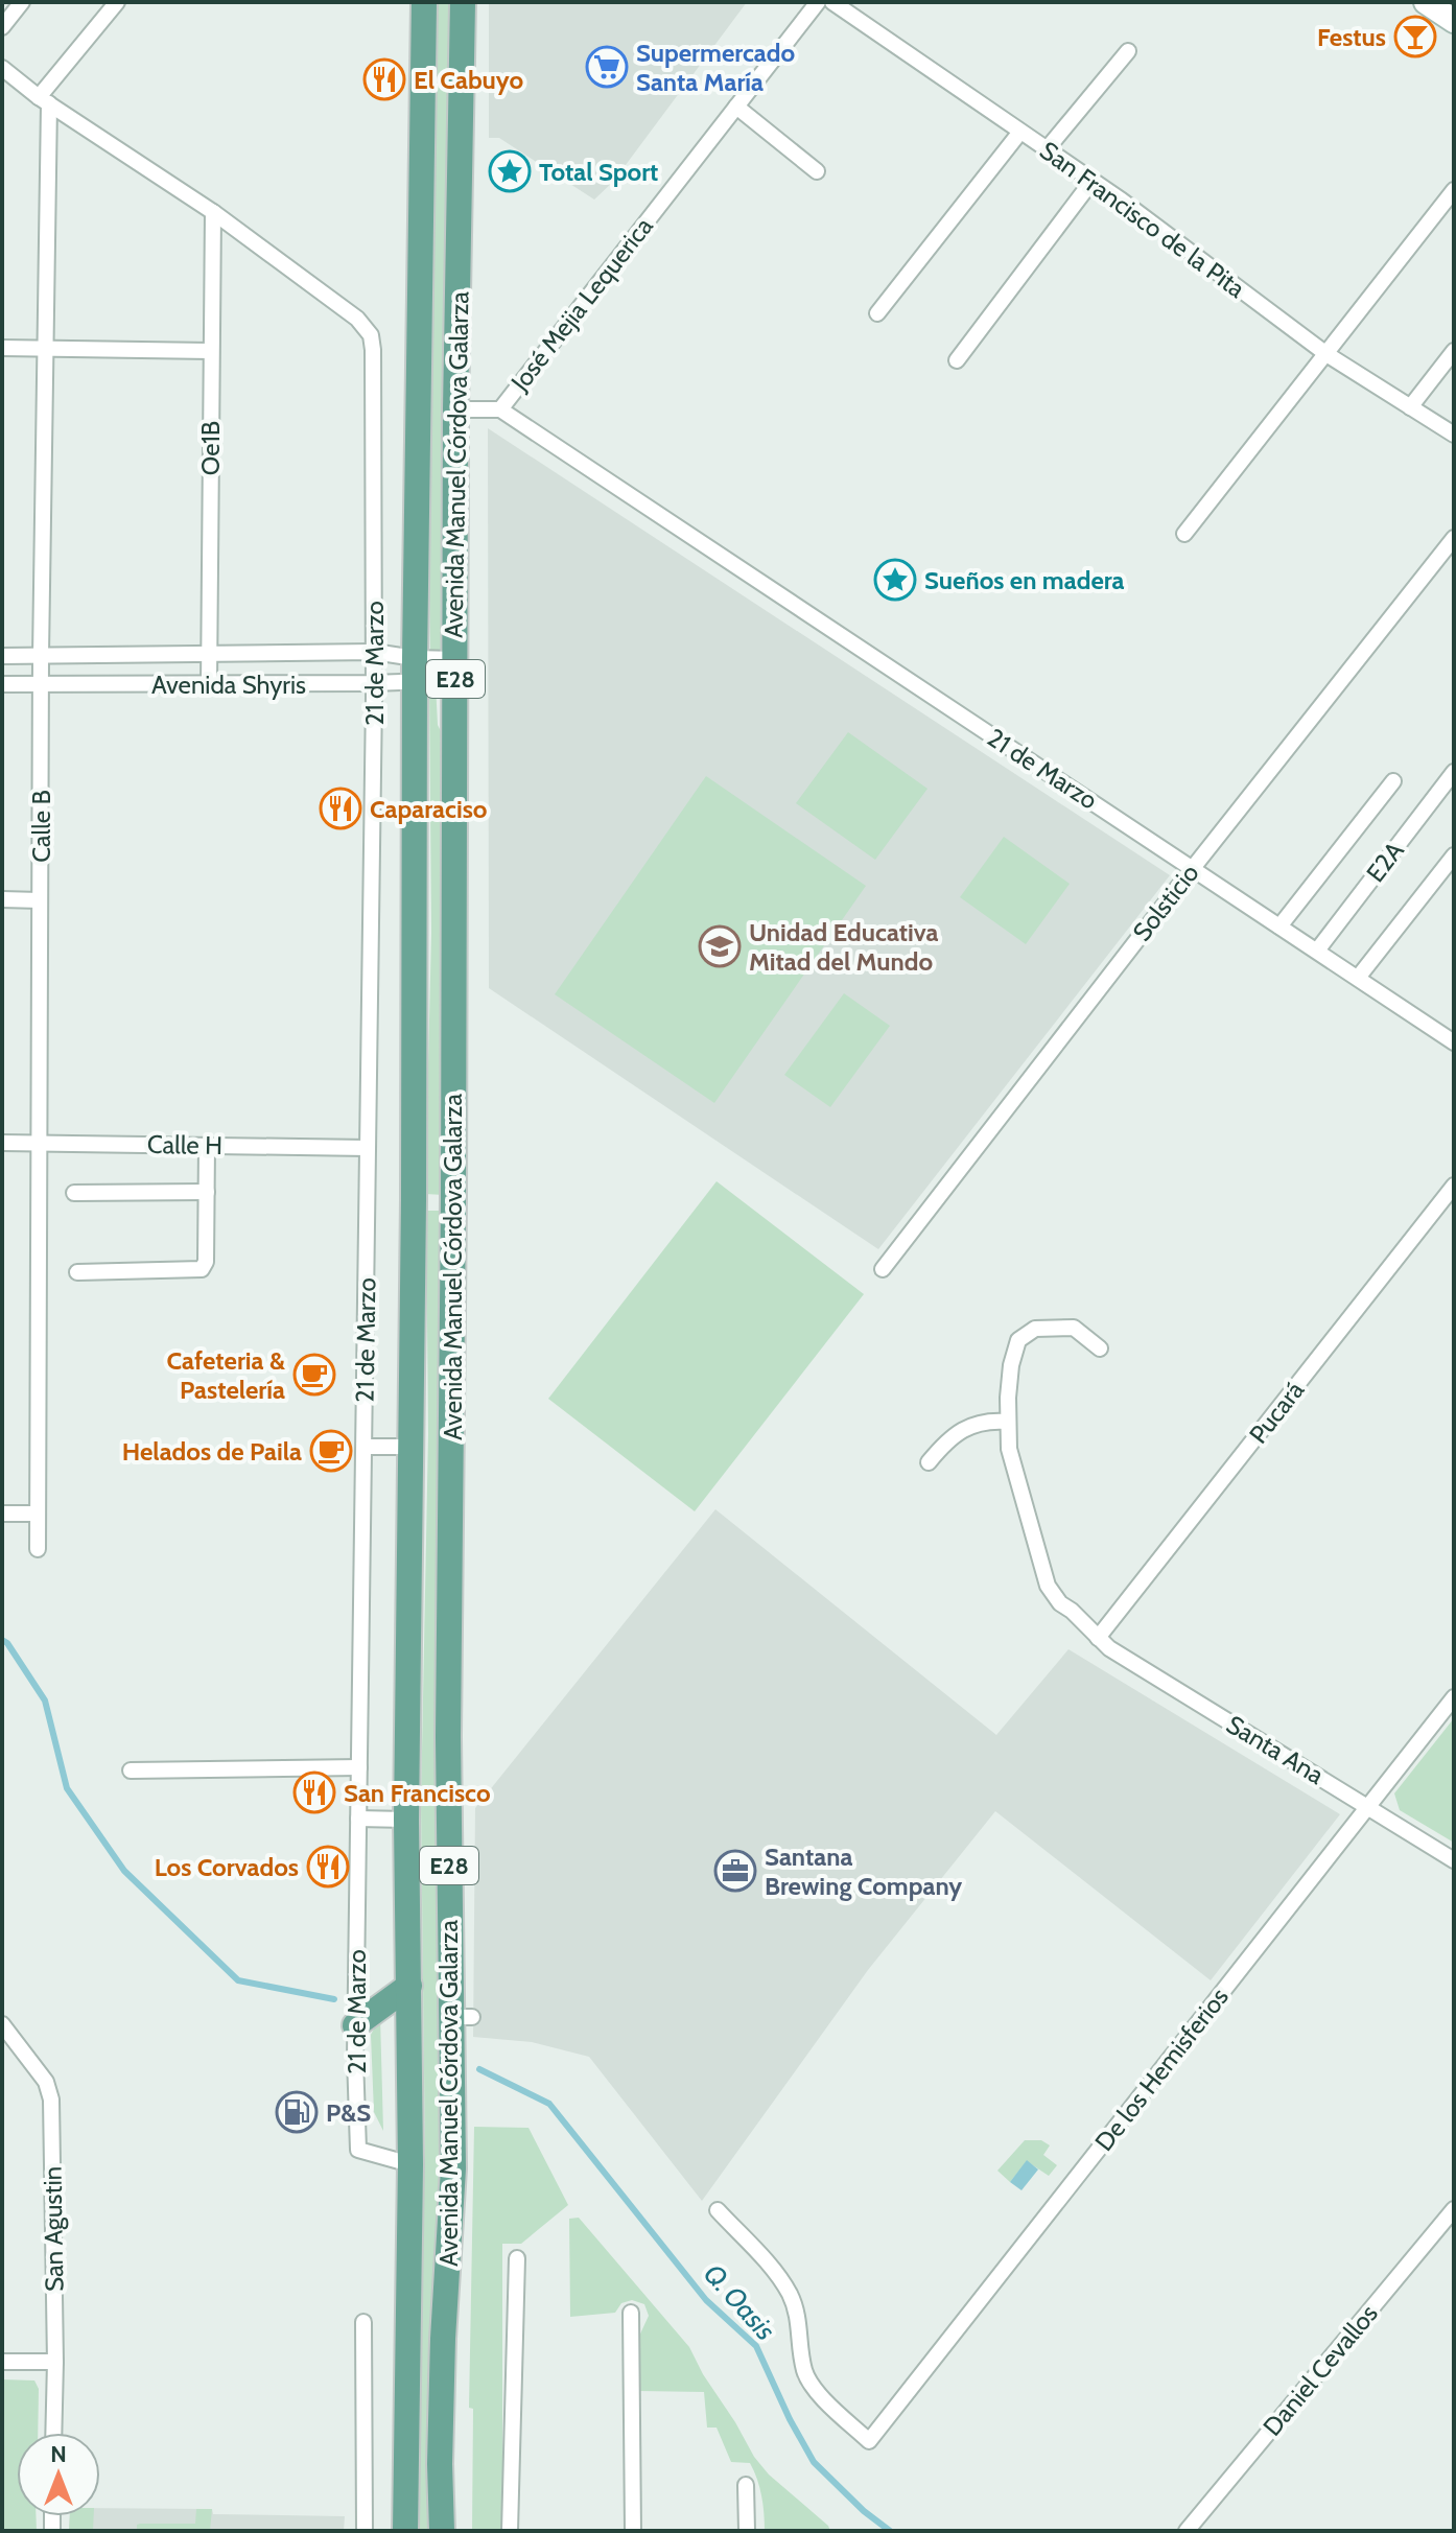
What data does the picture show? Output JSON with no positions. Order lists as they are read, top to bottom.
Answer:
{
  "streets": {
    "main road": ["Avenida Manuel Córdova Galarza", "E28"],
    "street": [
      "San Francisco de la Pita",
      "José Mejia Lequerica",
      "Oe1B",
      "21 de Marzo",
      "Avenida Shyris",
      "Calle B",
      "E2A",
      "Solsticio",
      "Calle H",
      "Pucará",
      "Santa Ana",
      "De los Hemisferios",
      "San Agustin",
      "Daniel Cevallos"
    ]
  },
  "crossings": [
    ["José Mejia Lequerica", "21 de Marzo"],
    ["Oe1B", "21 de Marzo"],
    ["Oe1B", "Avenida Shyris"],
    ["Avenida Manuel Córdova Galarza", "21 de Marzo"],
    ["Avenida Manuel Córdova Galarza", "Avenida Shyris"],
    ["21 de Marzo", "Avenida Shyris"],
    ["21 de Marzo", "Calle B"],
    ["21 de Marzo", "E2A"],
    ["21 de Marzo", "Solsticio"],
    ["21 de Marzo", "Calle H"],
    ["Avenida Shyris", "Calle B"],
    ["Calle B", "Calle H"],
    ["Pucará", "Santa Ana"],
    ["Santa Ana", "De los Hemisferios"]
  ],
  "water": ["Q. Oasis"],
  "places": {
    "bar": ["Festus"],
    "supermarket": ["Supermercado Santa María"],
    "restaurant": [
      "El Cabuyo",
      "Caparaciso",
      "San Francisco",
      "Los Corvados"
    ],
    "place": ["Total Sport", "Sueños en madera"],
    "school or university": ["Unidad Educativa Mitad del Mundo"],
    "cafe": ["Cafeteria & Pastelería", "Helados de Paila"],
    "office": ["Santana Brewing Company"],
    "fuel station": ["P&S"]
  },
  "north": "top"
}
